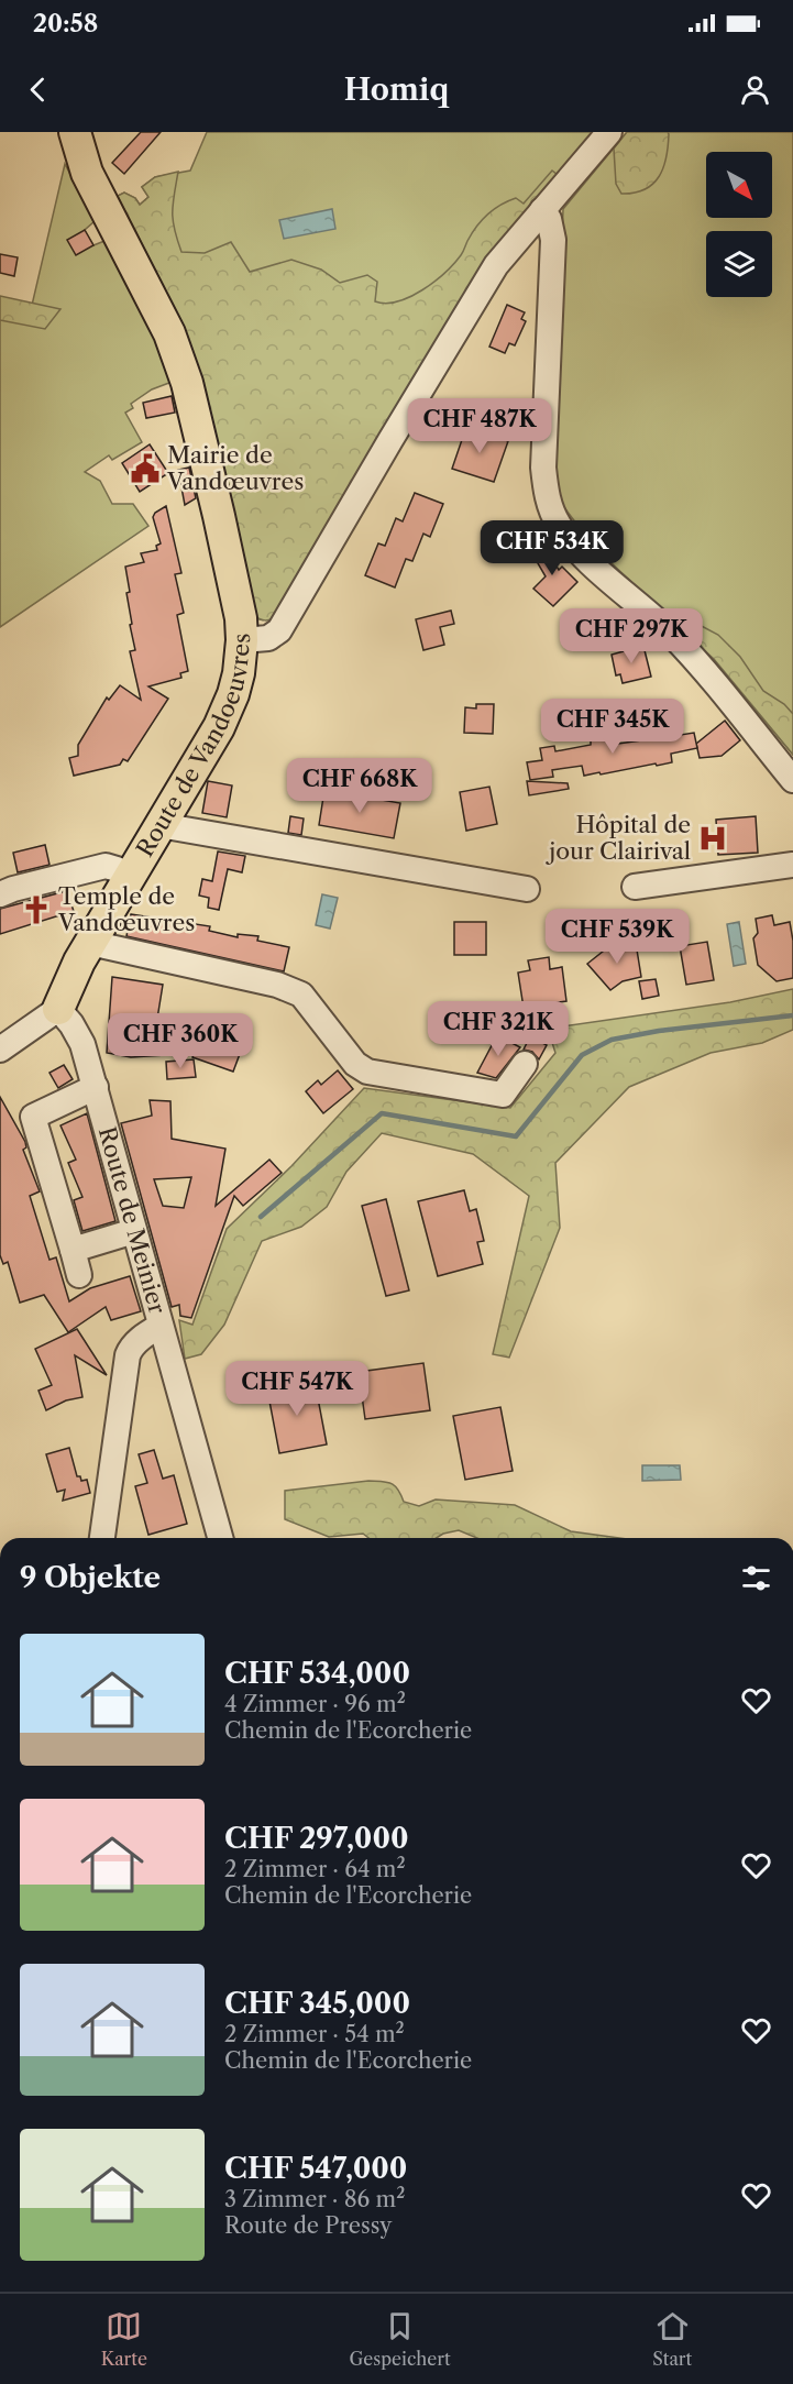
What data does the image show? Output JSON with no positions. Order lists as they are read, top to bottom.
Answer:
{
  "streets": {
    "main road": ["Route de Vandoeuvres"],
    "street": ["Route de Meinier"]
  },
  "crossings": [
    ["Route de Vandoeuvres", "Route de Meinier"]
  ],
  "places": {
    "public building": ["Mairie de Vandœuvres"],
    "hospital": ["Hôpital de jour Clairival"],
    "church": ["Temple de Vandœuvres"]
  },
  "north": "bottom right",
  "page": {
    "status": "20:58",
    "header": "Homiq",
    "price": [
      "CHF 487K",
      "CHF 534K",
      "CHF 297K",
      "CHF 345K",
      "CHF 668K",
      "CHF 539K",
      "CHF 321K",
      "CHF 360K",
      "CHF 547K"
    ],
    "heading": "9 Objekte",
    "list": [
      {
        "name": "CHF 534,000",
        "note": "4 Zimmer · 96 m² · Chemin de l'Ecorcherie"
      },
      {
        "name": "CHF 297,000",
        "note": "2 Zimmer · 64 m² · Chemin de l'Ecorcherie"
      },
      {
        "name": "CHF 345,000",
        "note": "2 Zimmer · 54 m² · Chemin de l'Ecorcherie"
      },
      {
        "name": "CHF 547,000",
        "note": "3 Zimmer · 86 m² · Route de Pressy"
      }
    ],
    "tabs": ["Karte", "Gespeichert", "Start"]
  }
}
